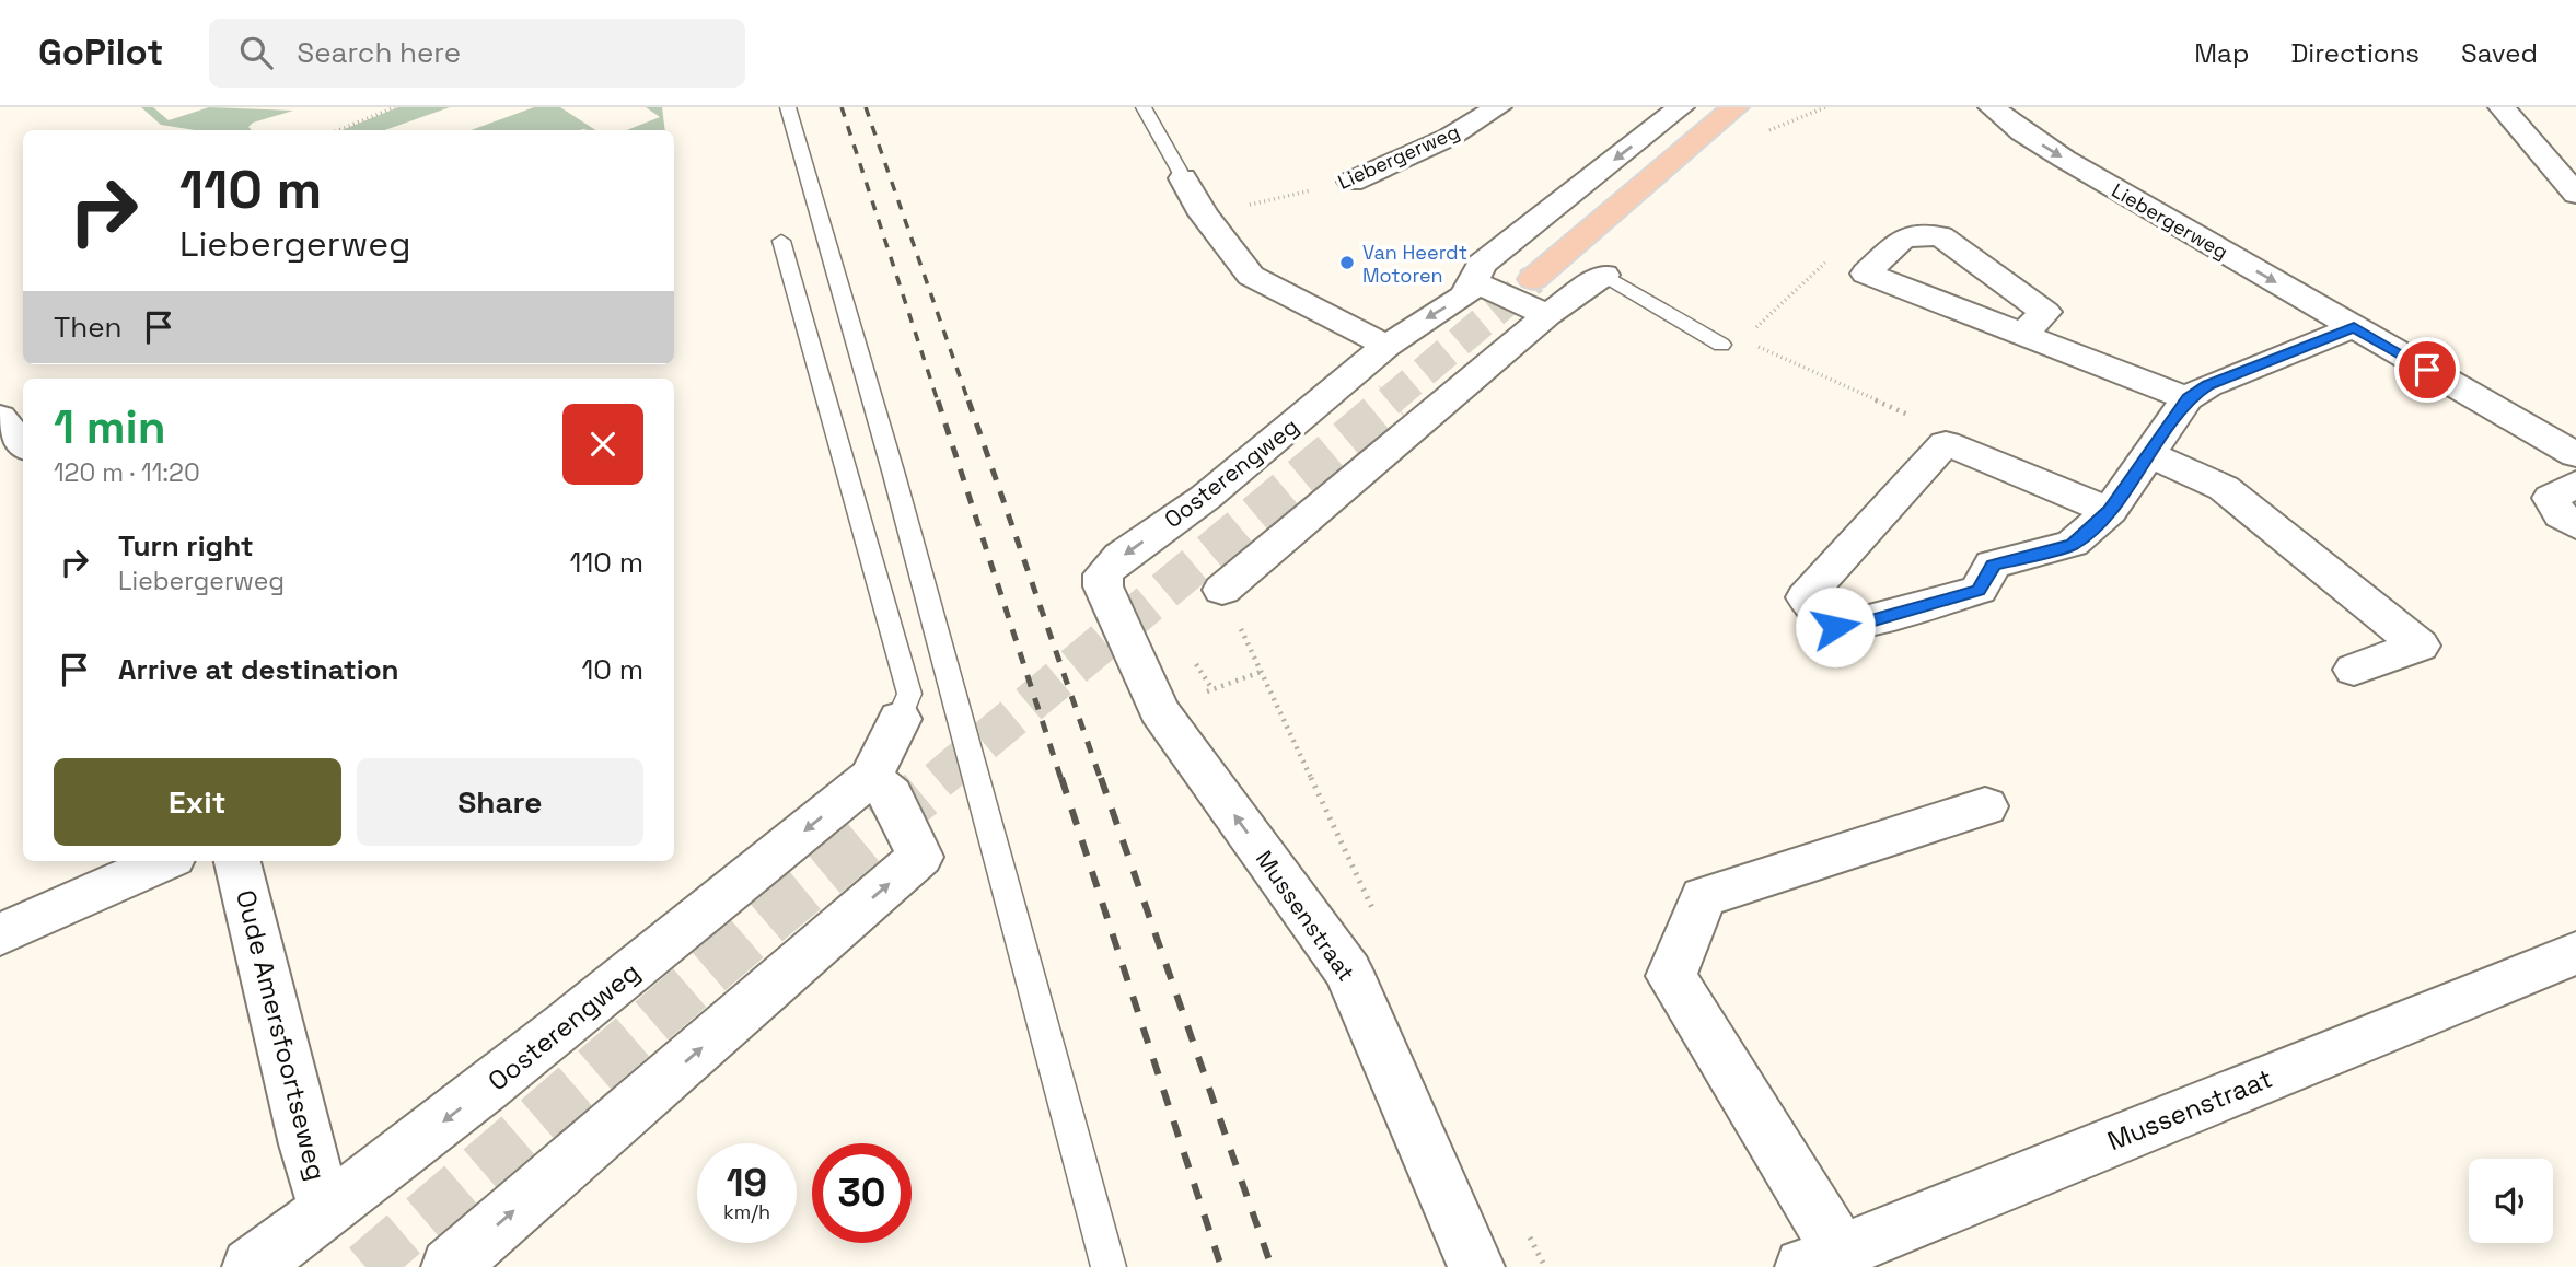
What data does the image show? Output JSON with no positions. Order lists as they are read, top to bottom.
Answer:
{
  "streets": {
    "street": [
      "Liebergerweg",
      "Oosterengweg",
      "Mussenstraat",
      "Oude Amersfoortseweg"
    ]
  },
  "crossings": [
    ["Oosterengweg", "Mussenstraat"],
    ["Oosterengweg", "Oude Amersfoortseweg"]
  ],
  "one_way": ["Mussenstraat"],
  "places": ["Van Heerdt Motoren"],
  "page": {
    "header": "GoPilot",
    "search": "Search here",
    "nav": ["Map", "Directions", "Saved"],
    "turn": ["110 m", "Liebergerweg"],
    "then": "Then",
    "heading": ["1 min", "120 m · 11:20"],
    "list": [
      {
        "name": "Turn right",
        "note": "Liebergerweg",
        "value": "110 m"
      },
      {
        "name": "Arrive at destination",
        "value": "10 m"
      }
    ],
    "buttons": ["Exit", "Share"],
    "speed": "19 km/h",
    "limit": "30"
  }
}
